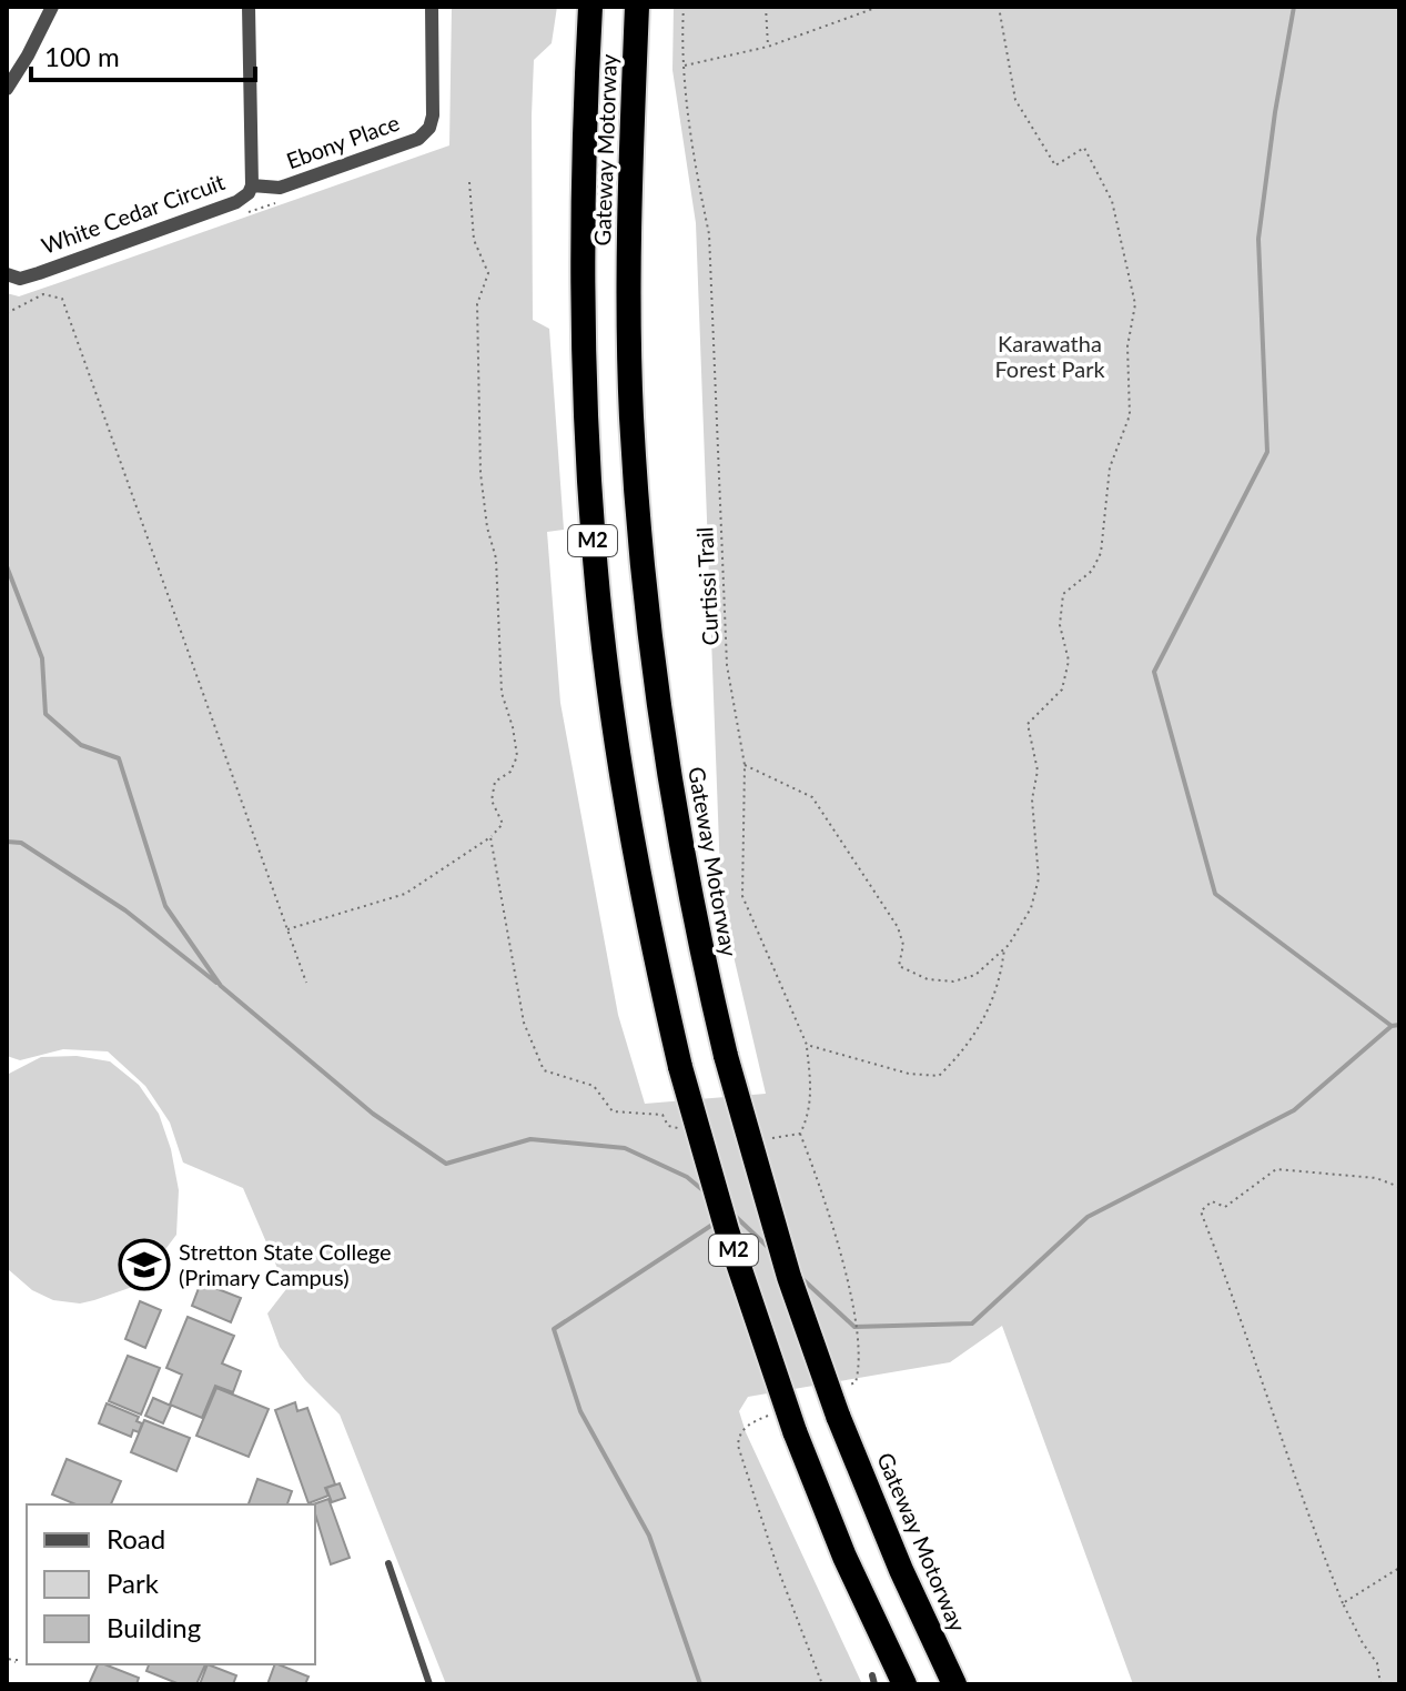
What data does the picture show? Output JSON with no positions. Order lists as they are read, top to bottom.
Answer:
{
  "streets": {
    "highway": ["Gateway Motorway", "M2"],
    "street": ["Ebony Place", "White Cedar Circuit"],
    "path": ["Curtissi Trail"]
  },
  "crossings": [
    ["Ebony Place", "White Cedar Circuit"]
  ],
  "parks": ["Karawatha Forest Park"],
  "places": {
    "school or university": ["Stretton State College (Primary Campus)"]
  },
  "legend": ["Road", "Park", "Building"],
  "scale_bar": "100 m"
}
